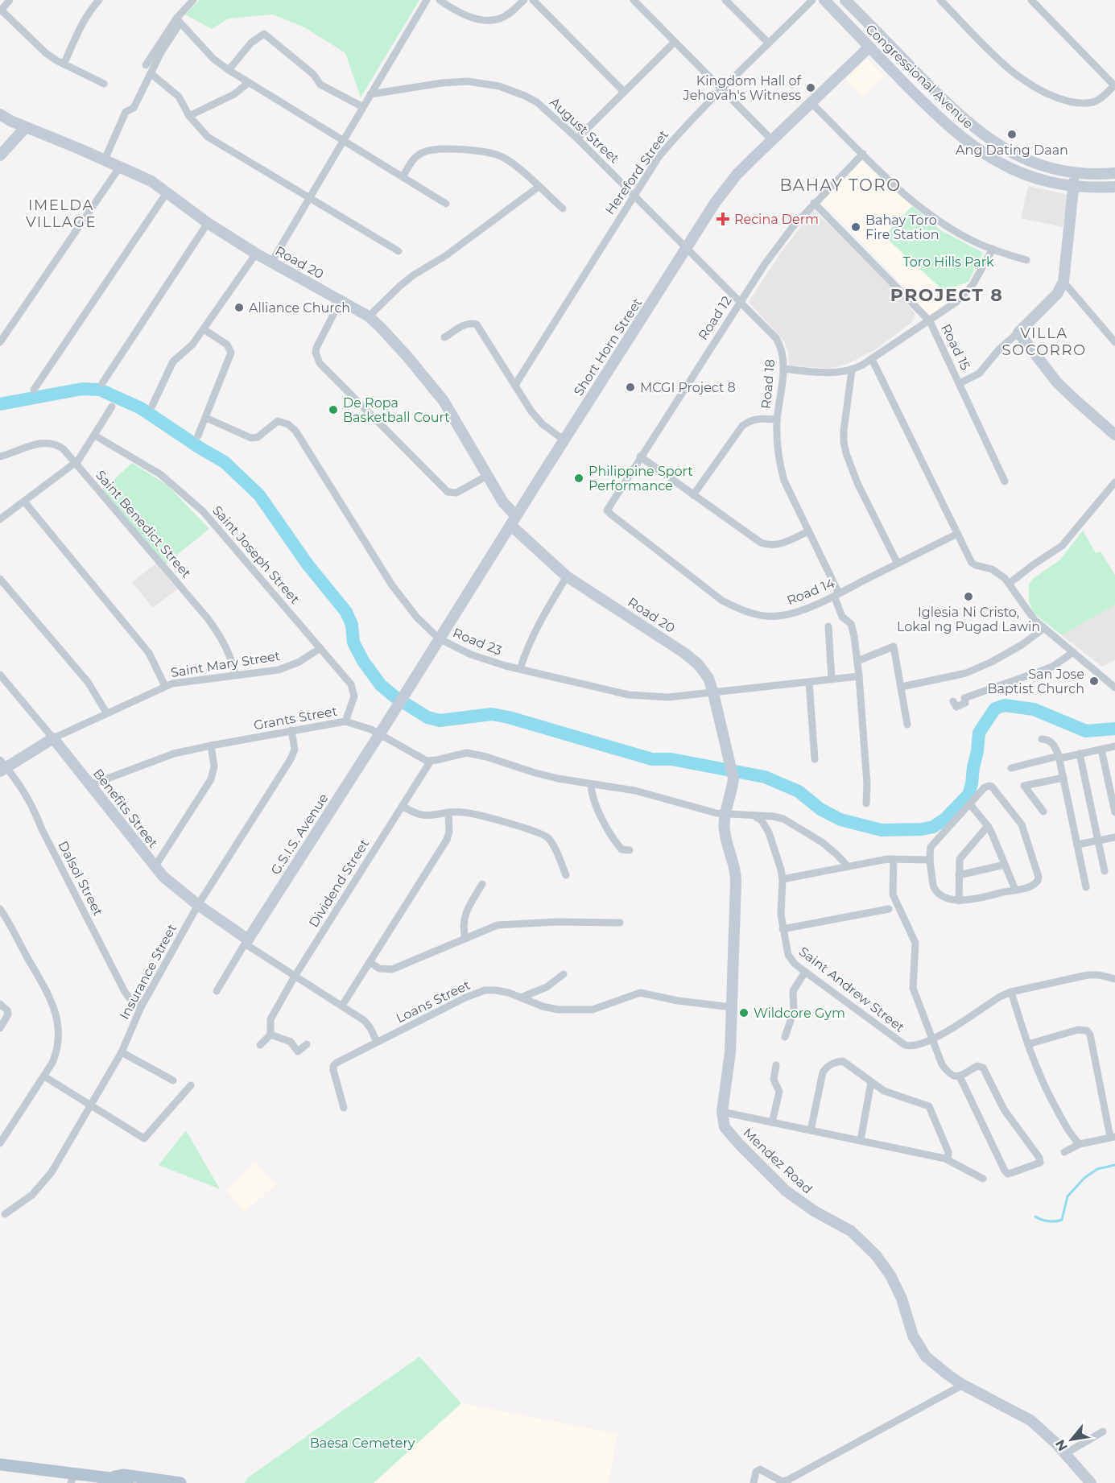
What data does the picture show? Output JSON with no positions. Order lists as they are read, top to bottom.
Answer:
{
  "streets": {
    "street": [
      "Congressional Avenue",
      "August Street",
      "Hereford Street",
      "Road 20",
      "Road 12",
      "Short Horn Street",
      "Road 15",
      "Road 18",
      "Saint Benedict Street",
      "Saint Joseph Street",
      "Road 14",
      "Road 23",
      "Saint Mary Street",
      "Grants Street",
      "Benefits Street",
      "G.S.I.S. Avenue",
      "Dalsol Street",
      "Dividend Street",
      "Insurance Street",
      "Saint Andrew Street",
      "Loans Street",
      "Mendez Road"
    ]
  },
  "crossings": [
    ["Congressional Avenue", "Short Horn Street"],
    ["August Street", "Hereford Street"],
    ["August Street", "Road 18"],
    ["Hereford Street", "Road 18"],
    ["Road 20", "Short Horn Street"],
    ["Road 20", "Road 23"],
    ["Road 20", "Mendez Road"],
    ["Road 12", "Road 15"],
    ["Road 12", "Road 18"],
    ["Road 12", "Road 14"],
    ["Short Horn Street", "Road 18"],
    ["Short Horn Street", "Road 23"],
    ["Short Horn Street", "G.S.I.S. Avenue"],
    ["Road 18", "Road 14"],
    ["Road 18", "Road 23"],
    ["Saint Benedict Street", "Saint Mary Street"],
    ["Saint Joseph Street", "Saint Mary Street"],
    ["Saint Joseph Street", "Grants Street"],
    ["Saint Mary Street", "Benefits Street"],
    ["Grants Street", "Benefits Street"],
    ["Grants Street", "G.S.I.S. Avenue"],
    ["Grants Street", "Dividend Street"],
    ["Grants Street", "Insurance Street"],
    ["Benefits Street", "G.S.I.S. Avenue"],
    ["Benefits Street", "Dividend Street"],
    ["Benefits Street", "Insurance Street"],
    ["Benefits Street", "Loans Street"],
    ["Dalsol Street", "Insurance Street"],
    ["Loans Street", "Mendez Road"]
  ],
  "districts": [
    "BAHAY TORO",
    "IMELDA VILLAGE",
    "PROJECT 8",
    "VILLA SOCORRO"
  ],
  "parks": ["Toro Hills Park", "Baesa Cemetery"],
  "places": {
    "other": [
      "Kingdom Hall of Jehovah's Witness",
      "Ang Dating Daan",
      "Bahay Toro Fire Station",
      "Alliance Church",
      "MCGI Project 8",
      "De Ropa Basketball Court",
      "Philippine Sport Performance",
      "Iglesia Ni Cristo, Lokal ng Pugad Lawin",
      "San Jose Baptist Church",
      "Wildcore Gym"
    ],
    "health": ["Recina Derm"]
  },
  "north": "bottom left"
}
